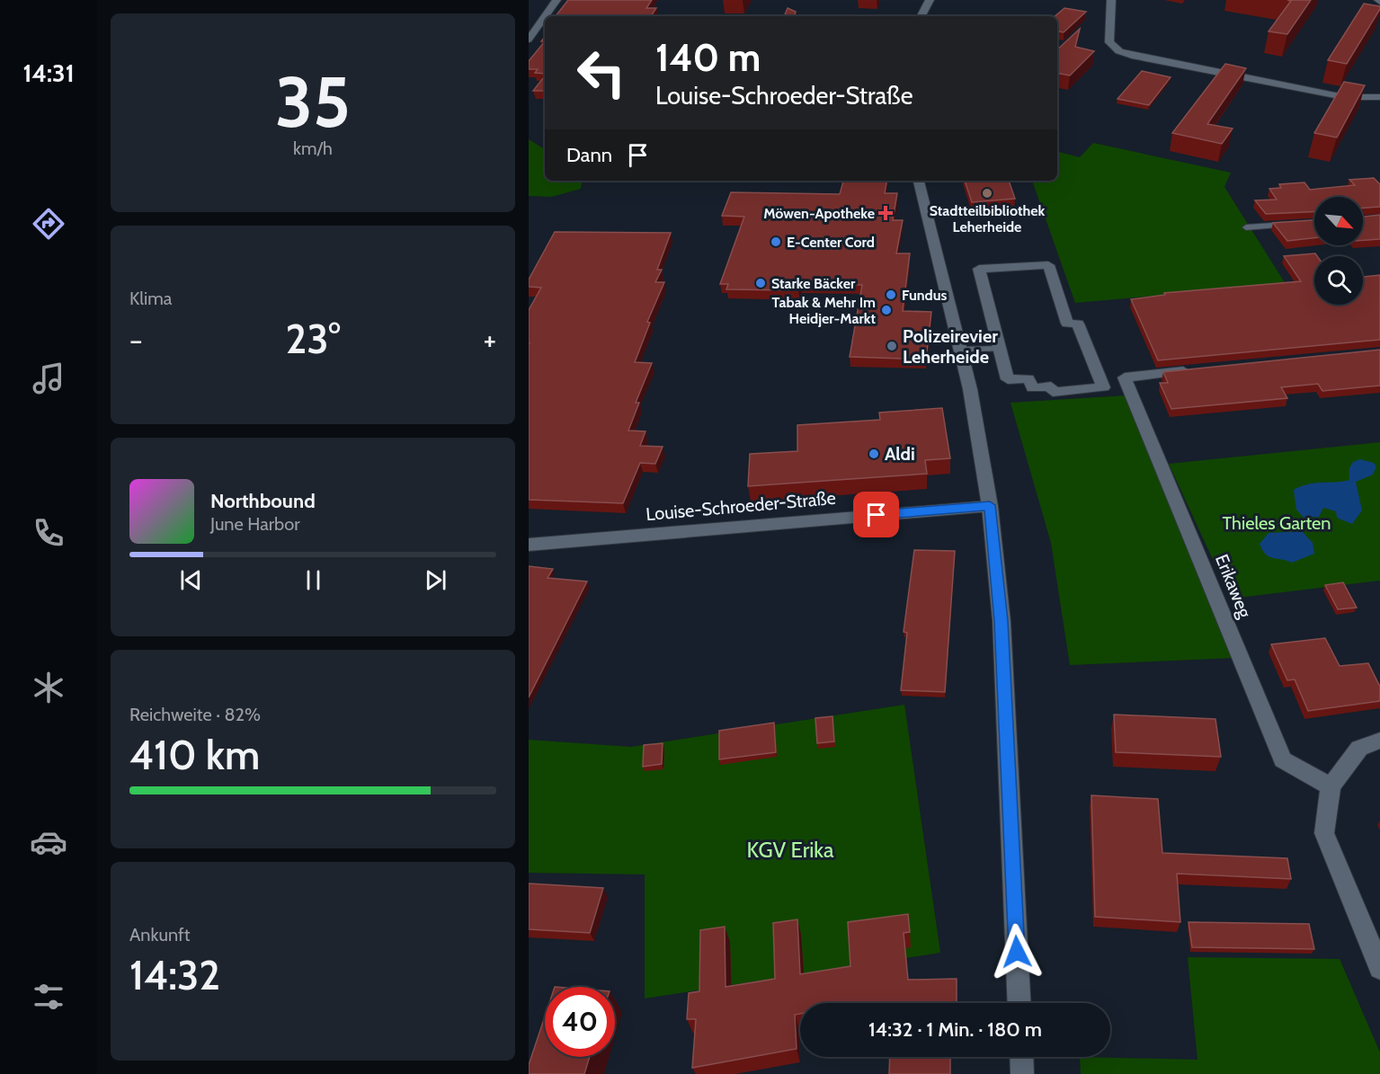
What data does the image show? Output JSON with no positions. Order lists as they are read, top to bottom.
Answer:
{
  "streets": {
    "street": ["Louise-Schroeder-Straße", "Erikaweg"]
  },
  "parks": ["Thieles Garten", "KGV Erika"],
  "places": {
    "other": [
      "Stadtteilbibliothek Leherheide",
      "E-Center Cord",
      "Starke Bäcker",
      "Fundus",
      "Tabak & Mehr Im Heidjer-Markt",
      "Polizeirevier Leherheide",
      "Aldi"
    ],
    "health": ["Möwen-Apotheke"]
  },
  "north": "bottom right",
  "page": {
    "tabs": "14:31",
    "tile": [
      ["35", "km/h"],
      "Klima",
      ["Reichweite · 82%", "410 km"],
      ["Ankunft", "14:32"]
    ],
    "turn": ["140 m", "Louise-Schroeder-Straße"],
    "then": "Dann",
    "heat": ["−", "23°", "+"],
    "song": ["Northbound", "June Harbor"],
    "limit": "40",
    "trip": "14:32 · 1 Min. · 180 m"
  }
}
